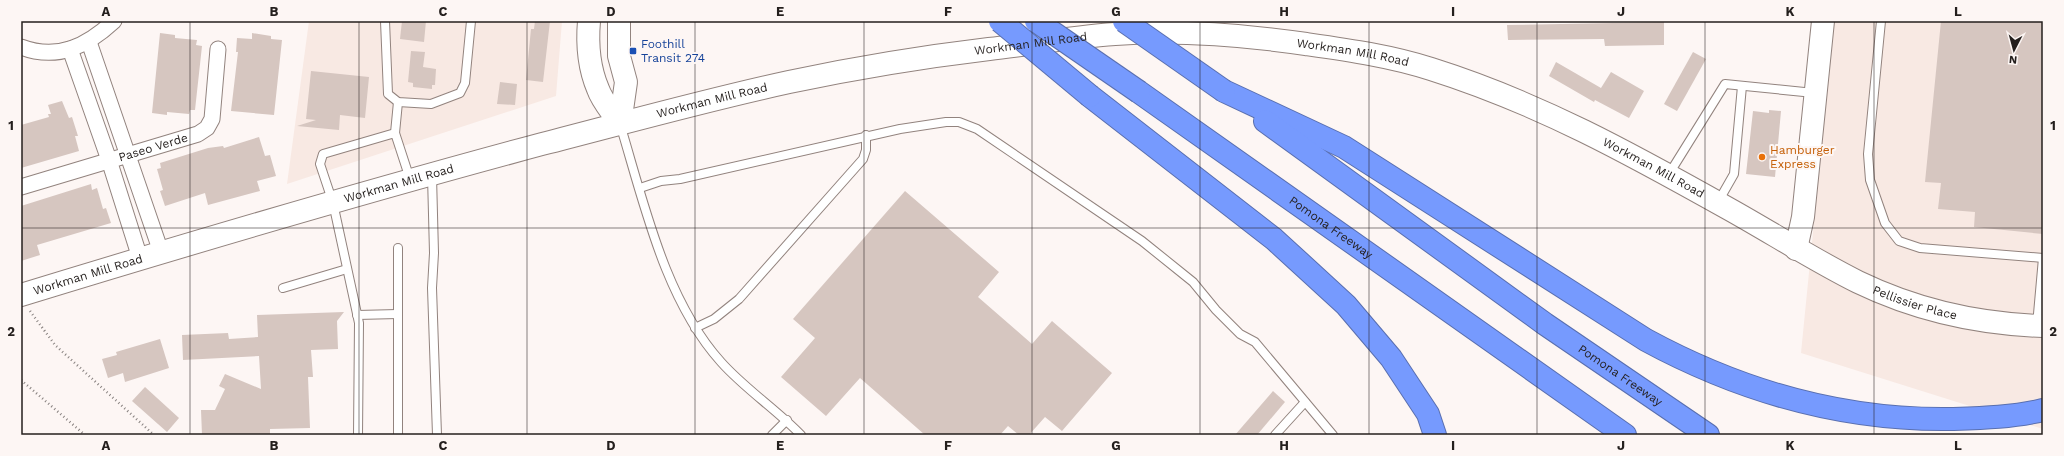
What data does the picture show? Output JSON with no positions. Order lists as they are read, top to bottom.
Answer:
{
  "streets": {
    "highway": ["Pomona Freeway"],
    "main road": ["Workman Mill Road", "Pellissier Place"],
    "street": ["Paseo Verde"]
  },
  "crossings": [
    ["Workman Mill Road", "Pellissier Place"]
  ],
  "places": {
    "transit": ["Foothill Transit 274"],
    "other": ["Hamburger Express"]
  },
  "north": "bottom",
  "grid": {
    "columns": [
      "A",
      "B",
      "C",
      "D",
      "E",
      "F",
      "G",
      "H",
      "I",
      "J",
      "K",
      "L"
    ],
    "rows": ["1", "2"]
  }
}
